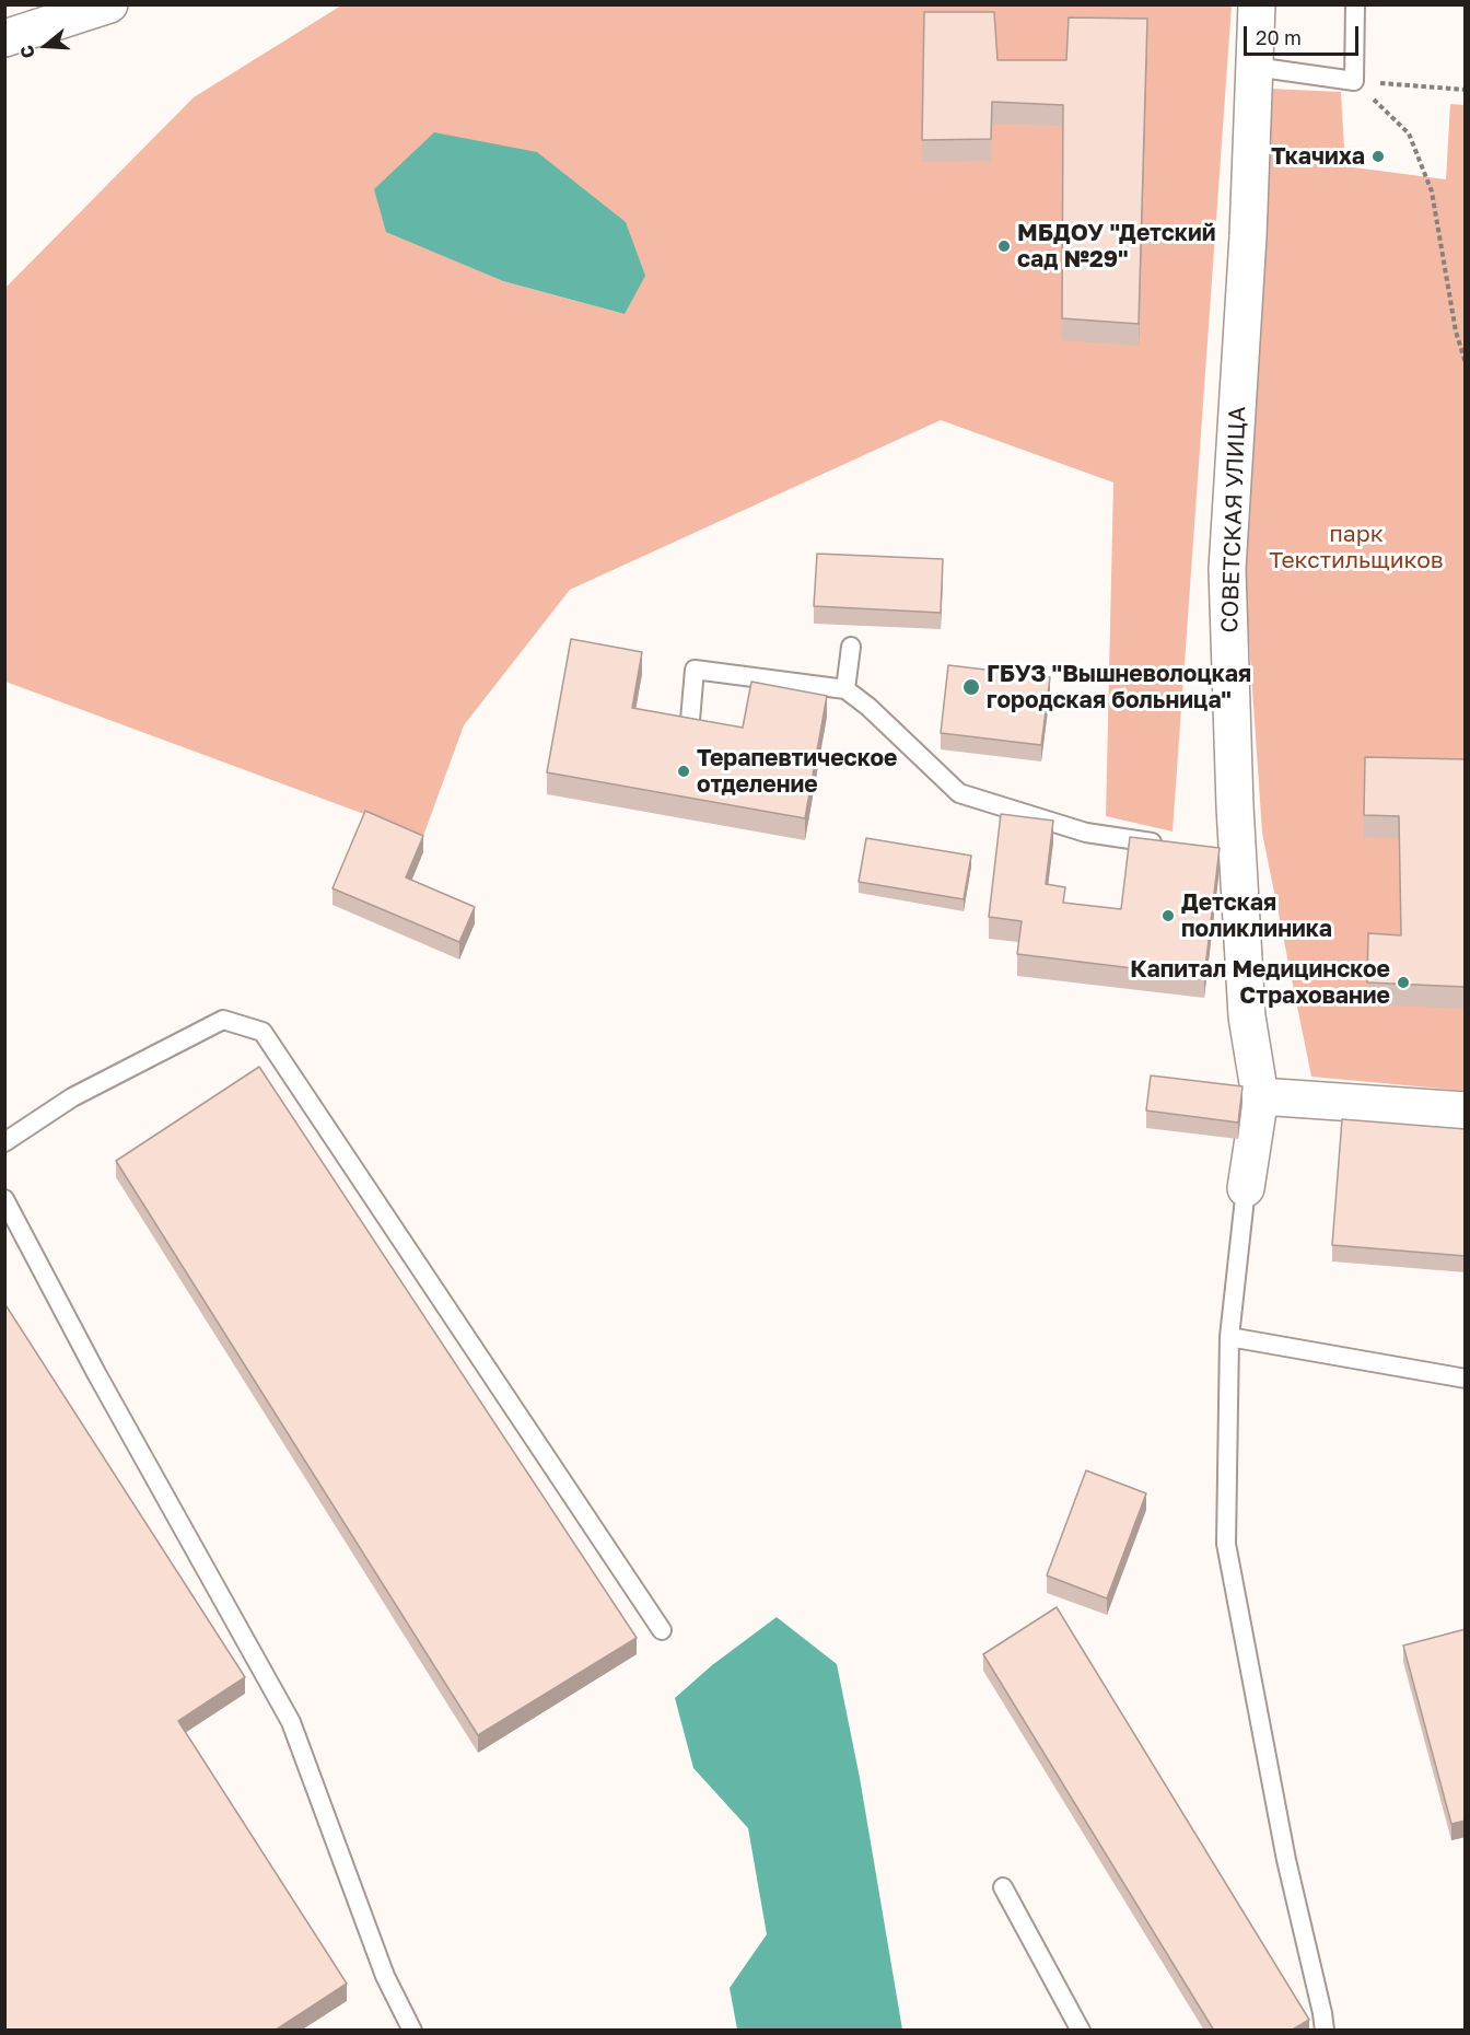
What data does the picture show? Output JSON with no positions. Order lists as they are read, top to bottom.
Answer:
{
  "streets": {
    "street": ["СОВЕТСКАЯ УЛИЦА"]
  },
  "parks": ["парк Текстильщиков"],
  "places": [
    "Ткачиха",
    "МБДОУ \"Детский сад №29\"",
    "ГБУЗ \"Вышневолоцкая городская больница\"",
    "Терапевтическое отделение",
    "Детская поликлиника",
    "Капитал Медицинское Страхование"
  ],
  "scale_bar": "20 m",
  "north": "left"
}
